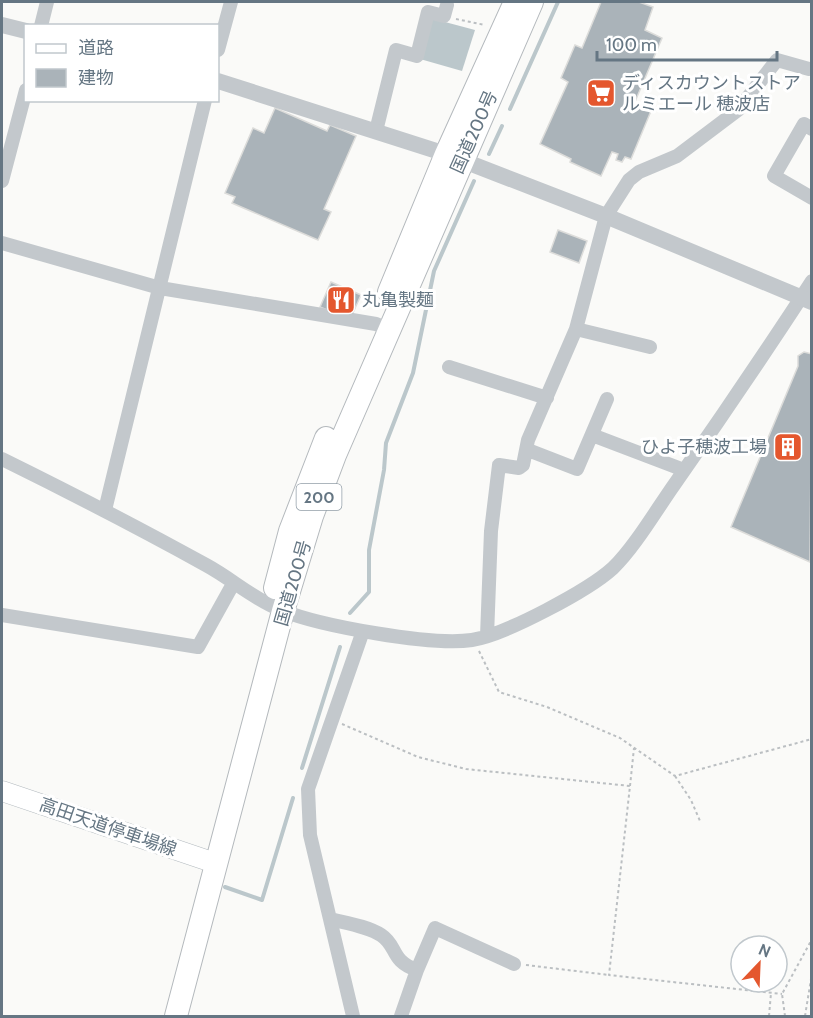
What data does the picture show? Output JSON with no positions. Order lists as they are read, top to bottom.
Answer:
{
  "streets": {
    "highway": ["国道200号", "200"],
    "main road": ["高田天道停車場線"]
  },
  "crossings": [
    ["国道200号", "高田天道停車場線"]
  ],
  "places": {
    "supermarket": ["ディスカウントストア ルミエール 穂波店"],
    "restaurant": ["丸亀製麺"],
    "building": ["ひよ子穂波工場"]
  },
  "legend": ["道路", "建物"],
  "scale_bar": "100 m",
  "north": "top right"
}
